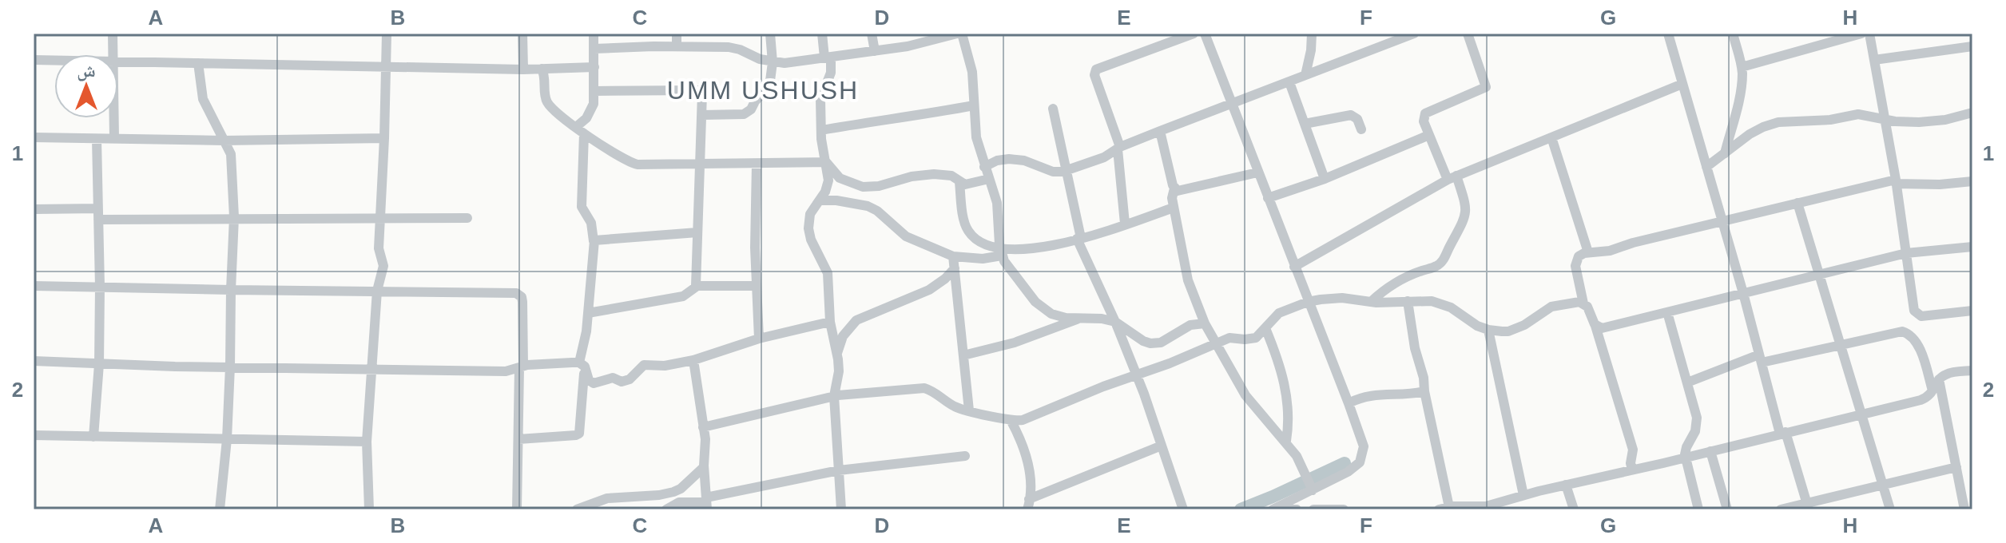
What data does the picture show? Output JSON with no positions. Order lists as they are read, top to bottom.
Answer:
{
  "districts": ["UMM USHUSH"],
  "north": "top",
  "grid": {
    "columns": [
      "A",
      "B",
      "C",
      "D",
      "E",
      "F",
      "G",
      "H"
    ],
    "rows": ["1", "2"]
  }
}
